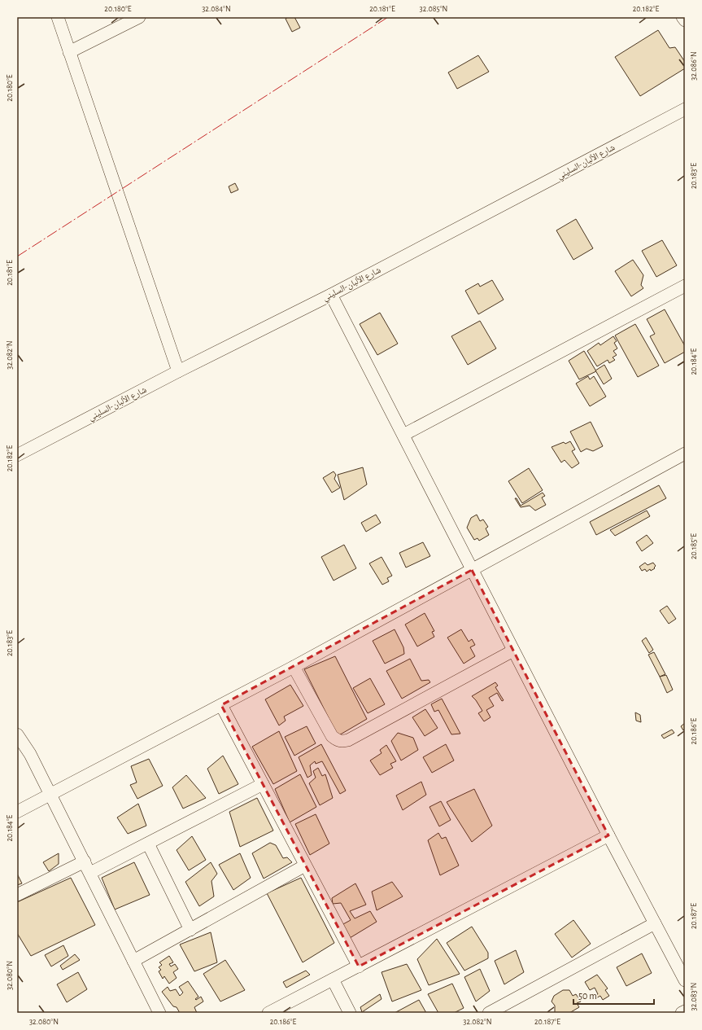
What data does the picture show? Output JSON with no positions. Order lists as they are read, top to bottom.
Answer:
{
  "streets": {
    "street": ["شارع الألبان-السليني"]
  },
  "scale_bar": "50 m",
  "coordinates": [
    "20.180°E",
    "32.084°N",
    "20.181°E",
    "32.085°N",
    "20.182°E",
    "32.086°N",
    "20.183°E",
    "32.082°N",
    "20.184°E",
    "20.185°E",
    "20.186°E",
    "20.187°E",
    "32.080°N",
    "32.083°N"
  ]
}
